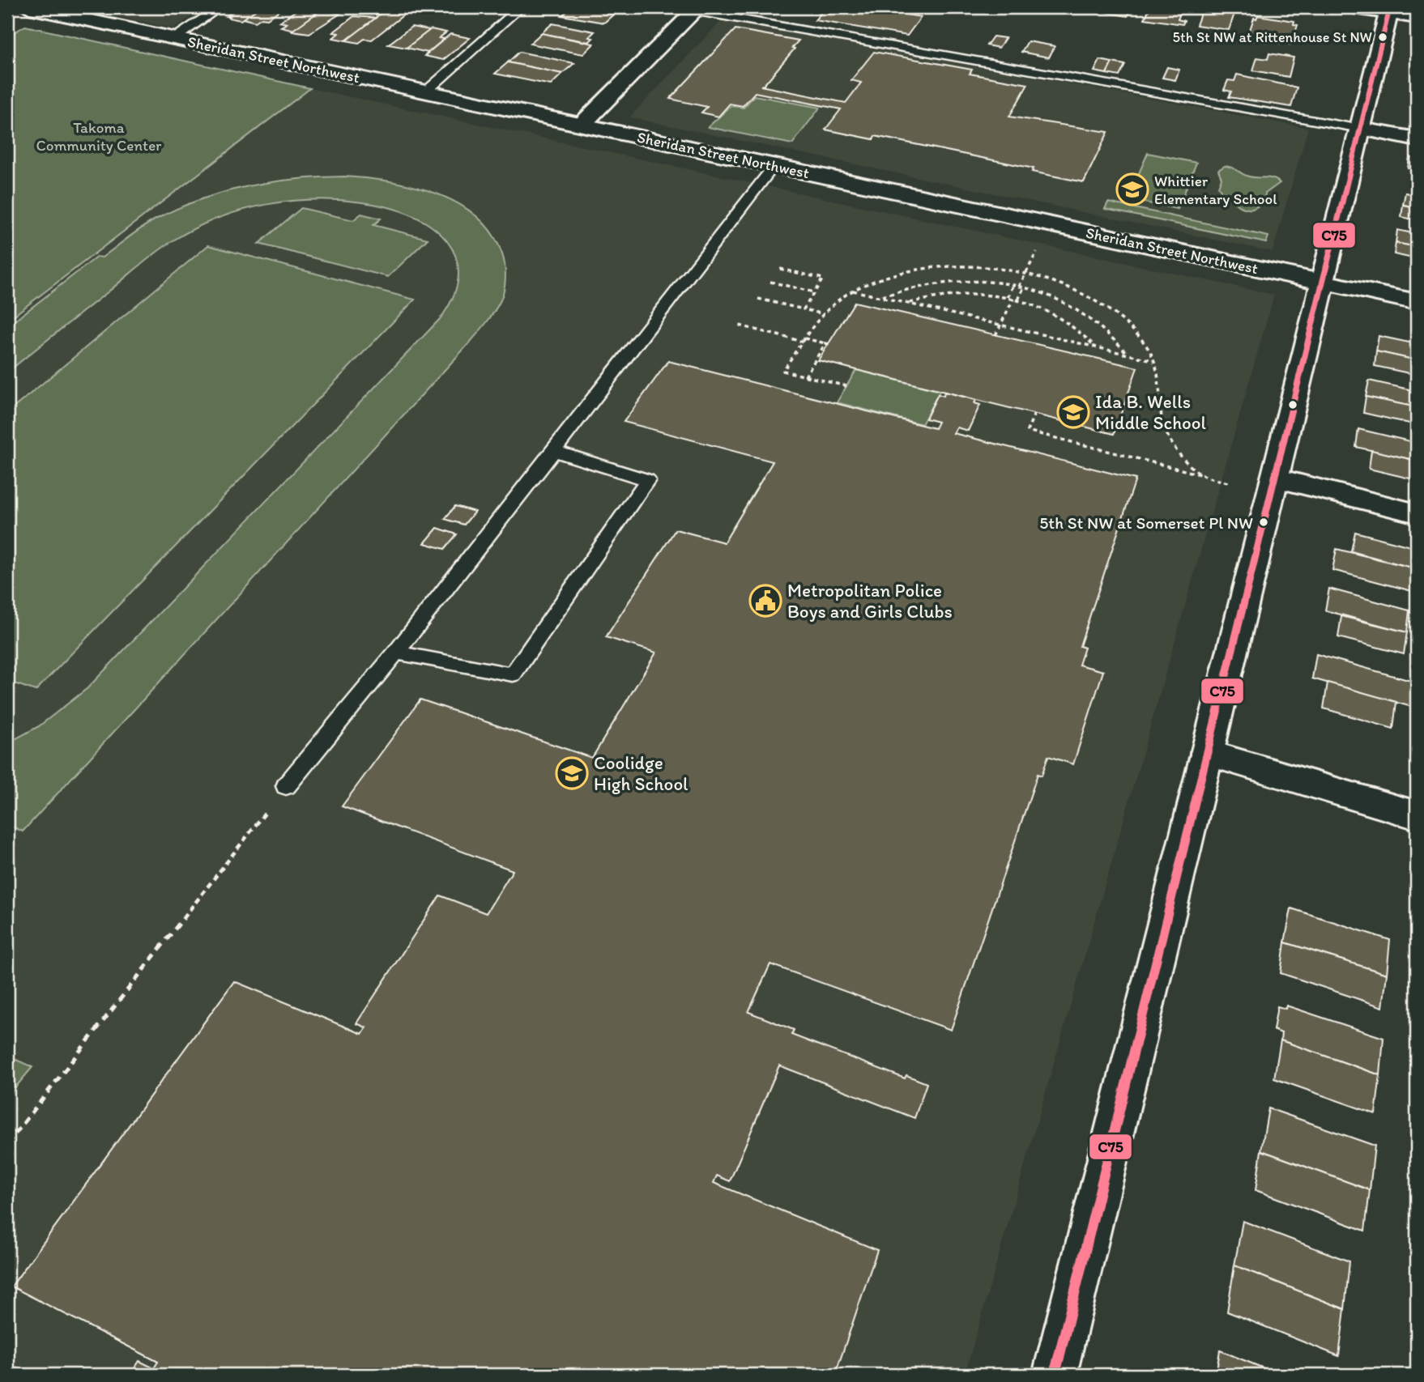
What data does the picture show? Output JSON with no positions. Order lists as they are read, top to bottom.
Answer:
{
  "streets": {
    "street": ["Sheridan Street Northwest"]
  },
  "parks": ["Takoma Community Center"],
  "places": {
    "other": ["5th St NW at Rittenhouse St NW", "5th St NW at Somerset Pl NW"],
    "school or university": ["Whittier Elementary School", "Ida B. Wells Middle School", "Coolidge High School"],
    "public building": ["Metropolitan Police Boys and Girls Clubs"]
  },
  "lines": ["transit line C75"]
}
